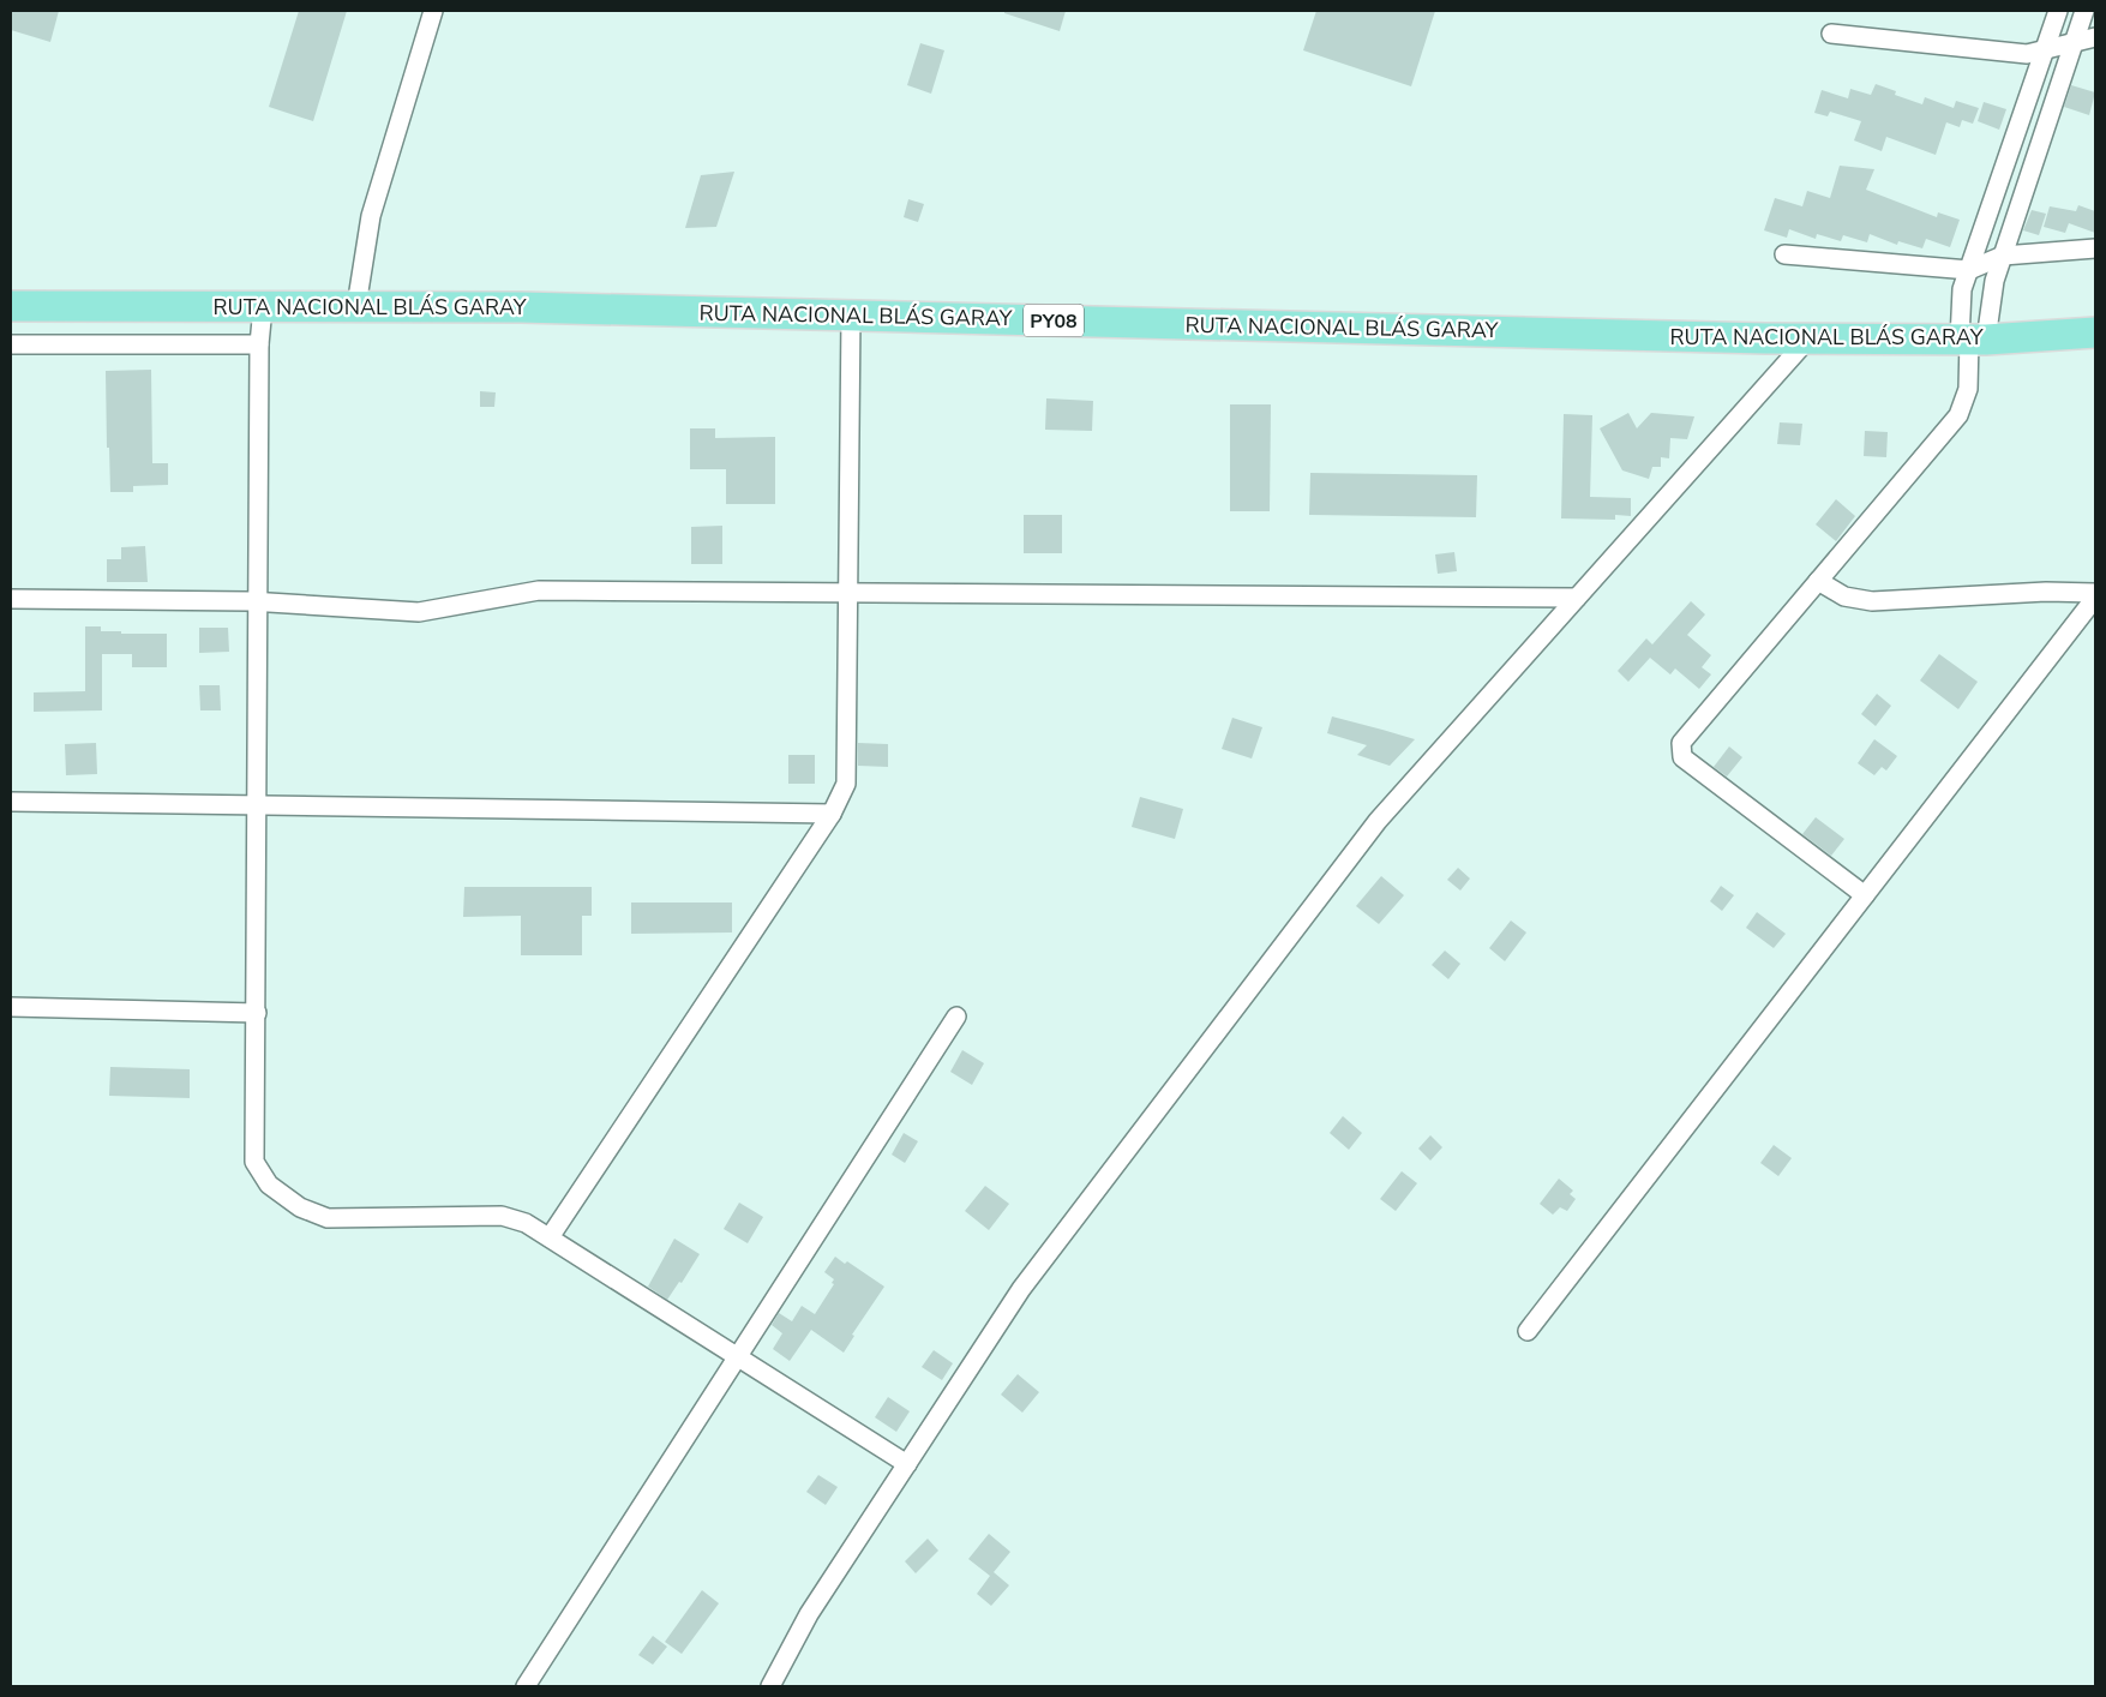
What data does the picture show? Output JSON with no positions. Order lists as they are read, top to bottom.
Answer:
{
  "streets": {
    "highway": ["RUTA NACIONAL BLÁS GARAY", "PY08"]
  }
}
